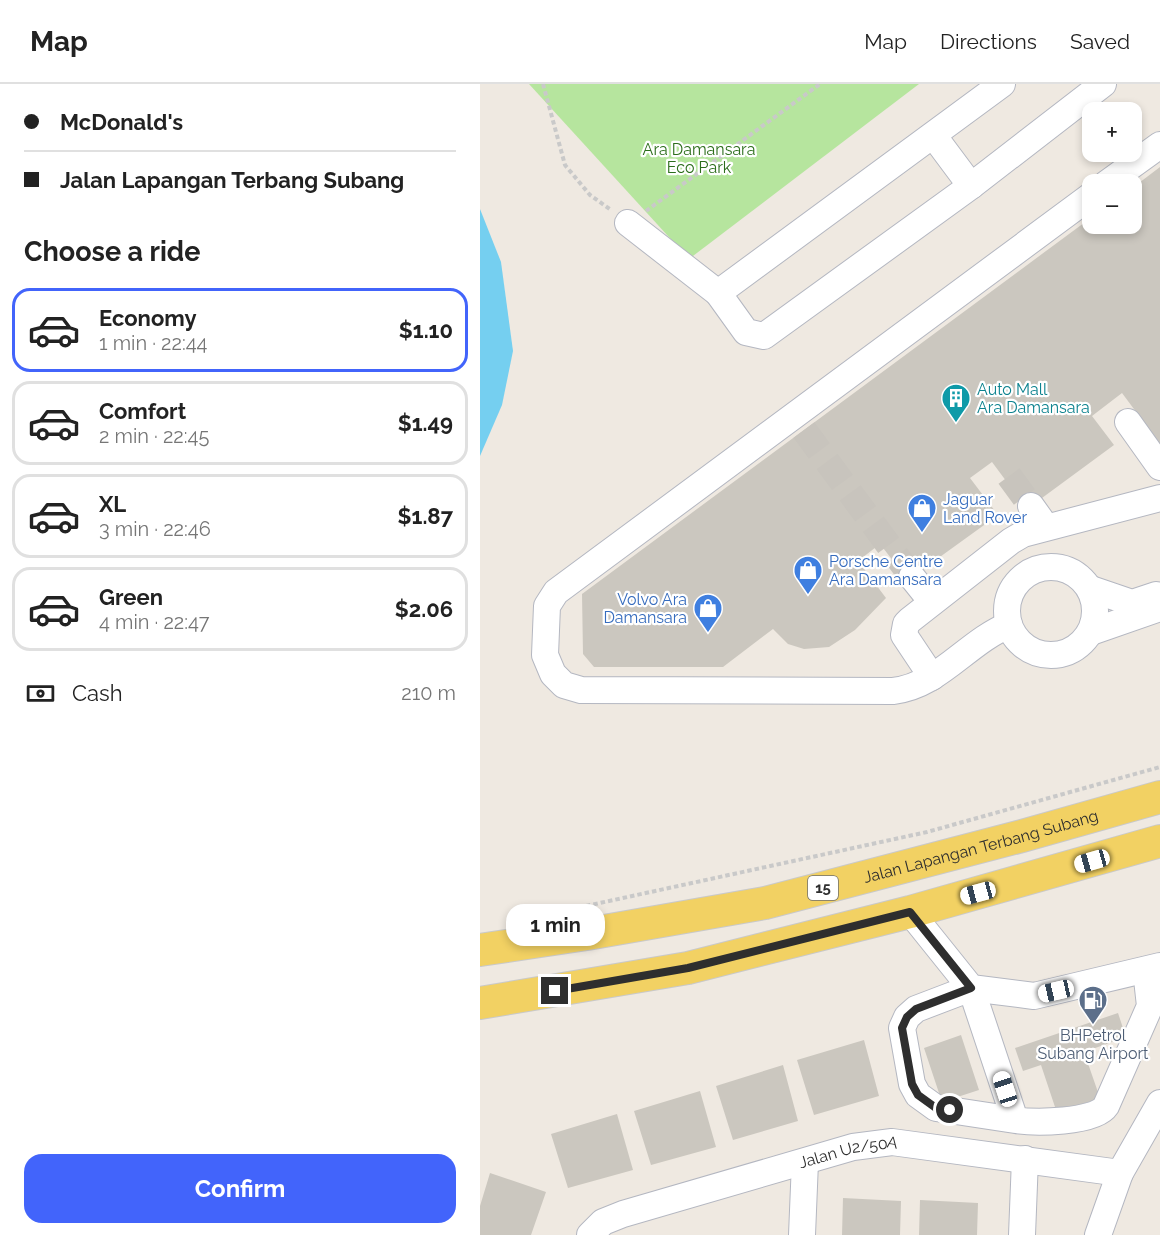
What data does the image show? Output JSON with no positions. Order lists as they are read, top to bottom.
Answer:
{
  "streets": {
    "main road": ["Jalan Lapangan Terbang Subang", "15"],
    "street": ["Jalan U2/50A"]
  },
  "parks": ["Ara Damansara Eco Park"],
  "places": {
    "building": ["Auto Mall Ara Damansara"],
    "shop": ["Jaguar Land Rover", "Porsche Centre Ara Damansara", "Volvo Ara Damansara"],
    "fuel station": ["BHPetrol Subang Airport"]
  },
  "page": {
    "header": "Map",
    "nav": ["Map", "Directions", "Saved"],
    "banner": ["McDonald's", "Jalan Lapangan Terbang Subang"],
    "map_buttons": ["+", "−"],
    "heading": "Choose a ride",
    "list": [
      {
        "name": "Economy",
        "note": "1 min · 22:44",
        "value": "$1.10"
      },
      {
        "name": "Comfort",
        "note": "2 min · 22:45",
        "value": "$1.49"
      },
      {
        "name": "XL",
        "note": "3 min · 22:46",
        "value": "$1.87"
      },
      {
        "name": "Green",
        "note": "4 min · 22:47",
        "value": "$2.06"
      }
    ],
    "pay": ["Cash", "210 m"],
    "bubble": "1 min",
    "buttons": "Confirm"
  }
}
